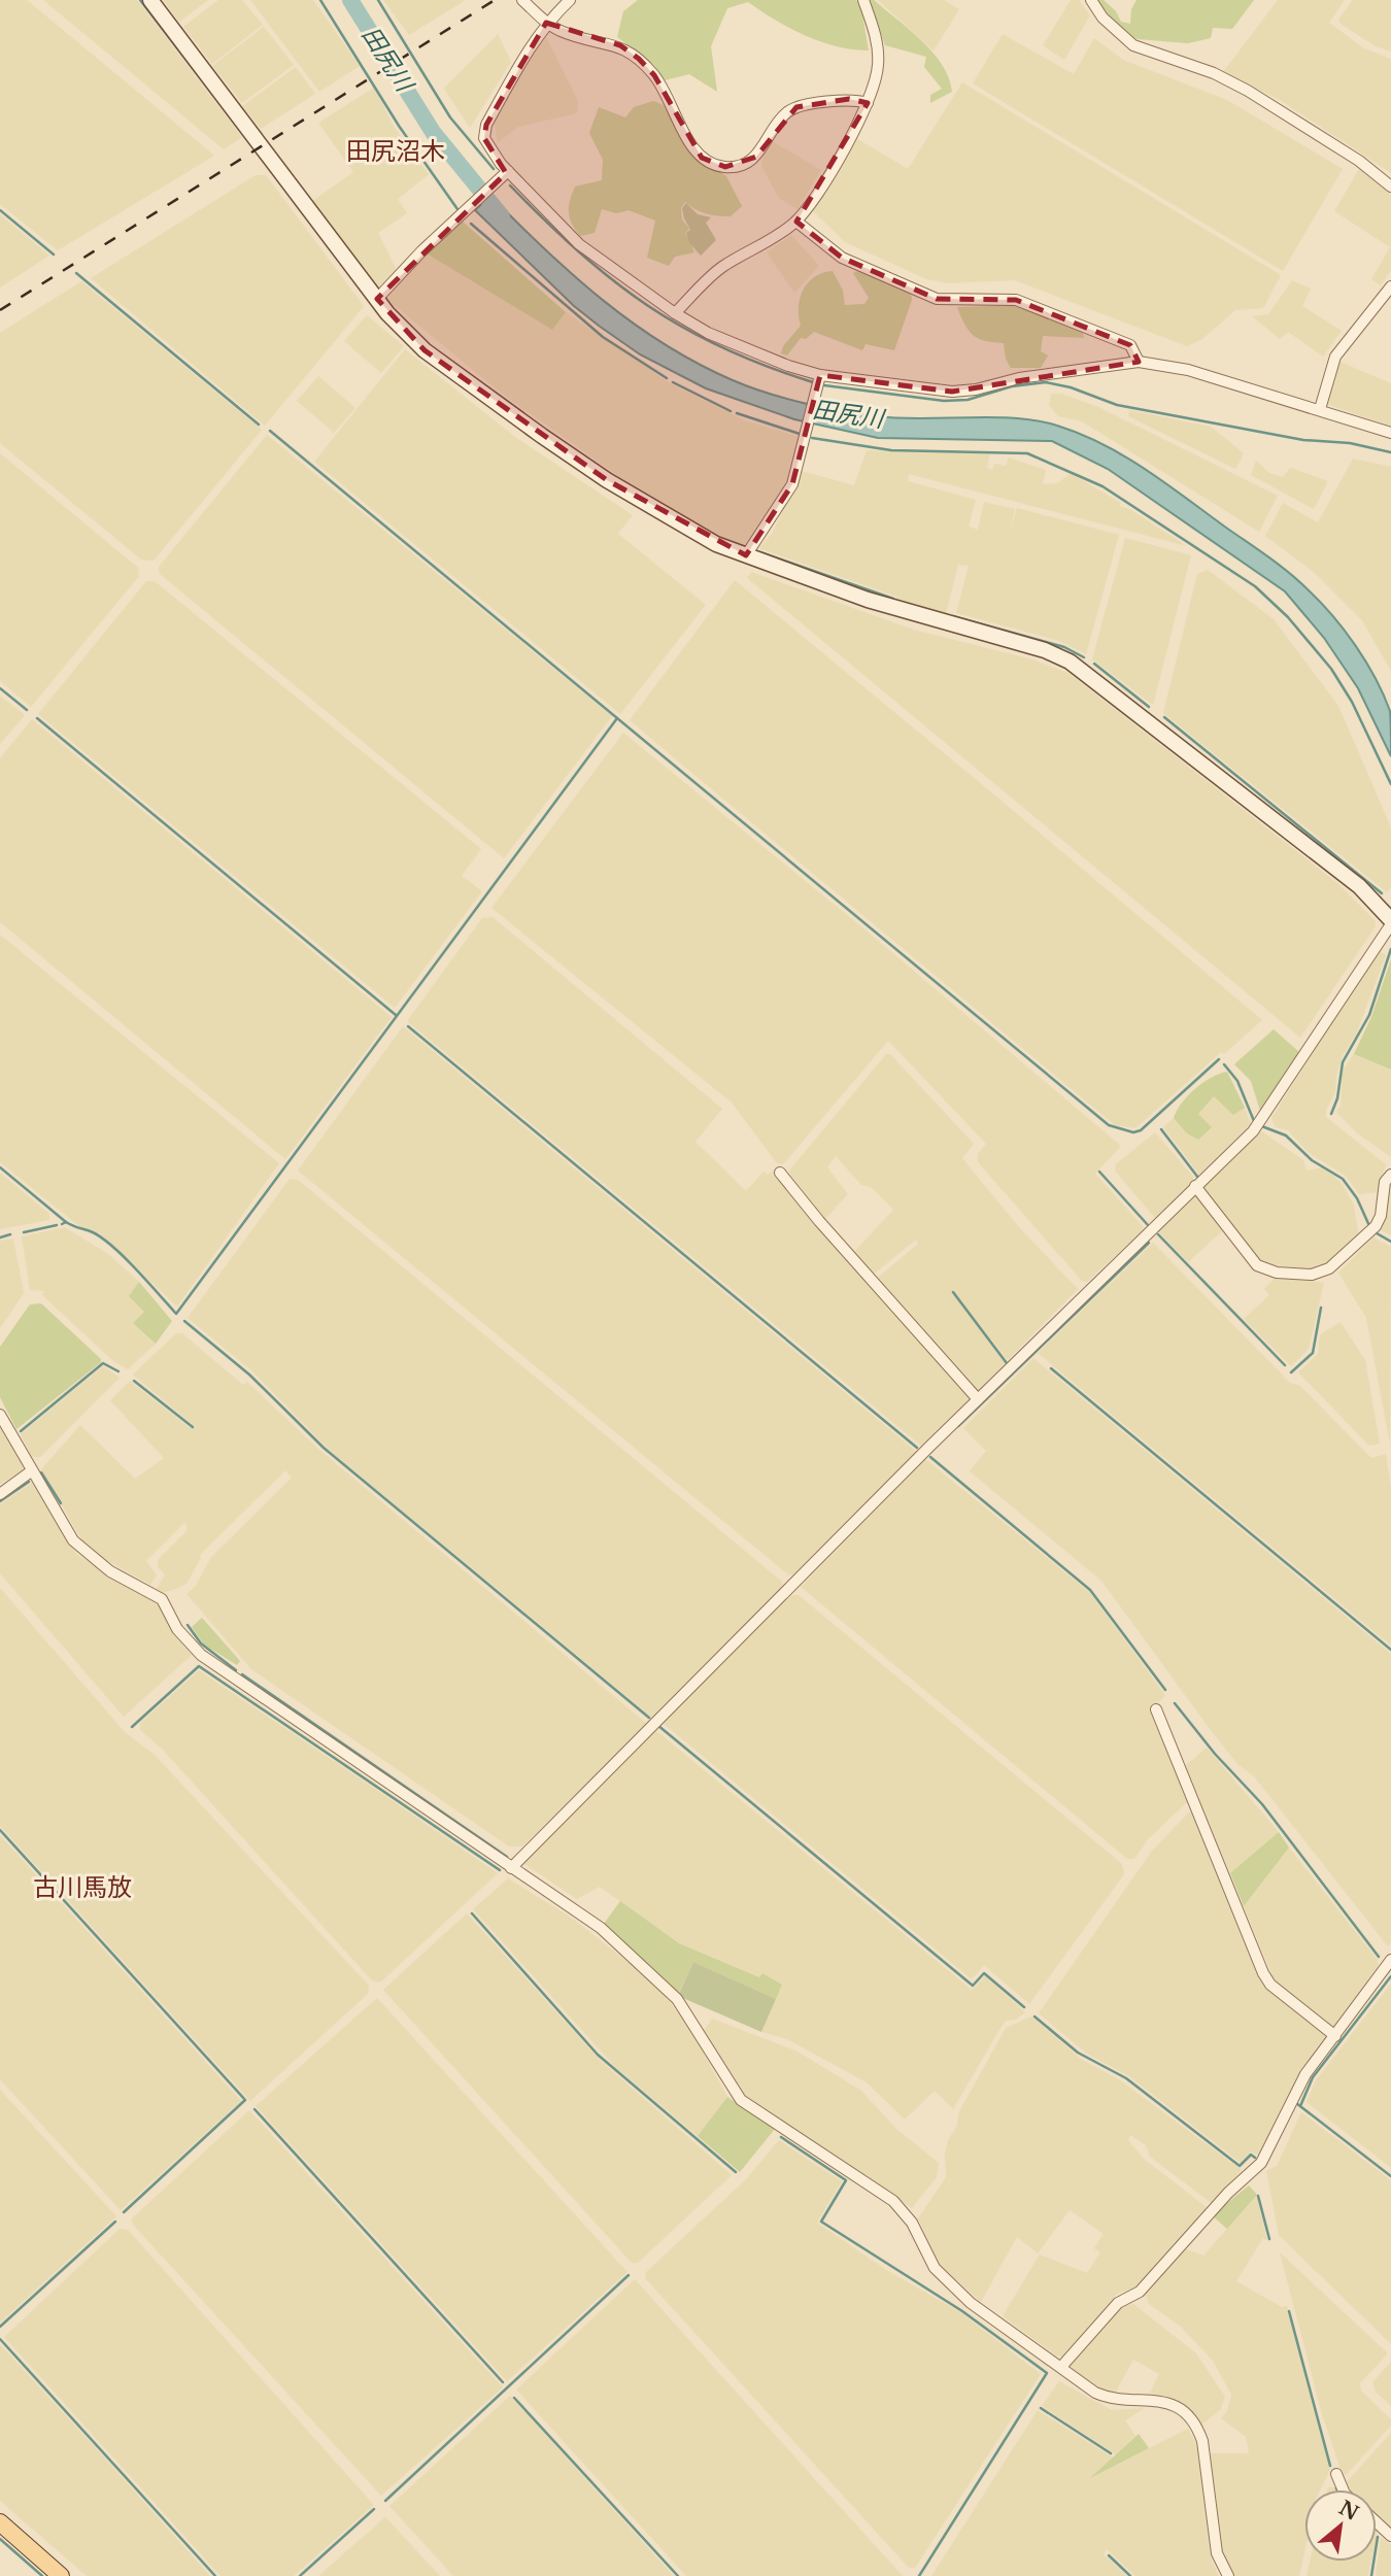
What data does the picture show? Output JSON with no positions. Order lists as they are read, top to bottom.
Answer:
{
  "districts": ["田尻沼木", "古川馬放"],
  "water": ["田尻川"],
  "north": "top right"
}
